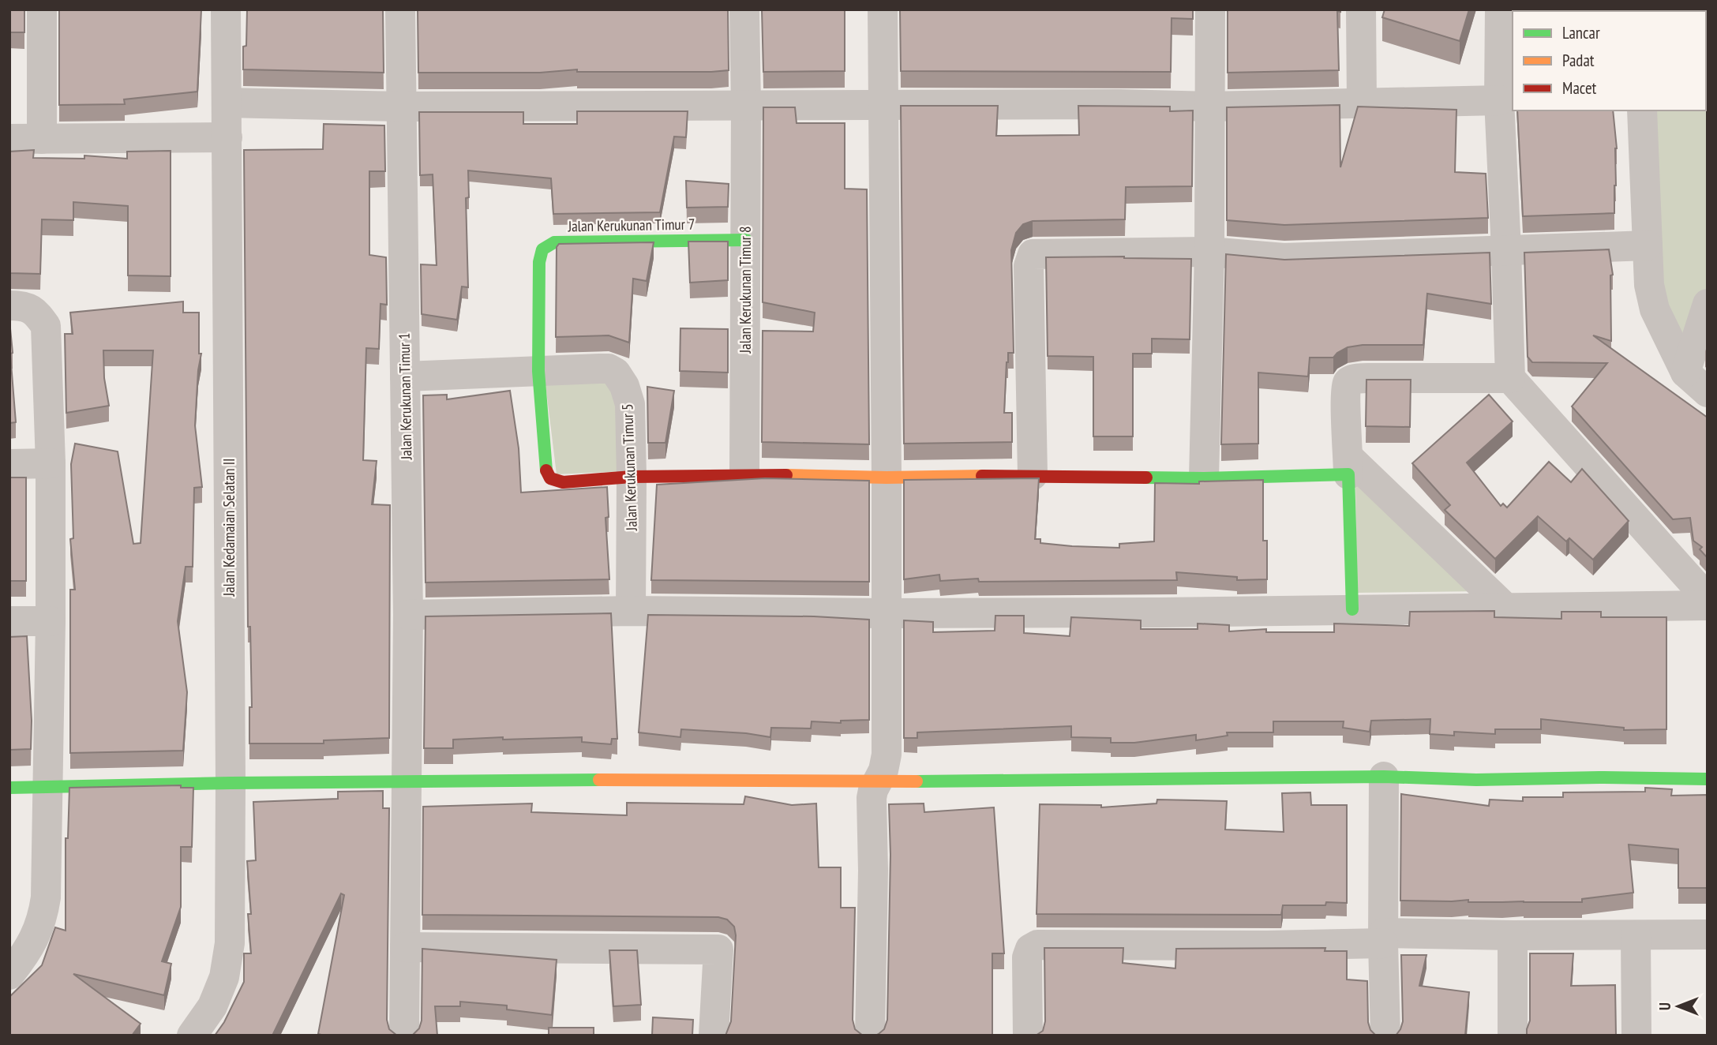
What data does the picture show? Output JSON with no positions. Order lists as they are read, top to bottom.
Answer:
{
  "streets": {
    "street": [
      "Jalan Kerukunan Timur 7",
      "Jalan Kerukunan Timur 8",
      "Jalan Kerukunan Timur 1",
      "Jalan Kerukunan Timur 5",
      "Jalan Kedamaian Selatan II"
    ]
  },
  "crossings": [
    ["Jalan Kerukunan Timur 7", "Jalan Kerukunan Timur 8"],
    ["Jalan Kerukunan Timur 7", "Jalan Kerukunan Timur 5"],
    ["Jalan Kerukunan Timur 1", "Jalan Kerukunan Timur 5"]
  ],
  "legend": ["Lancar", "Padat", "Macet"],
  "north": "left"
}
